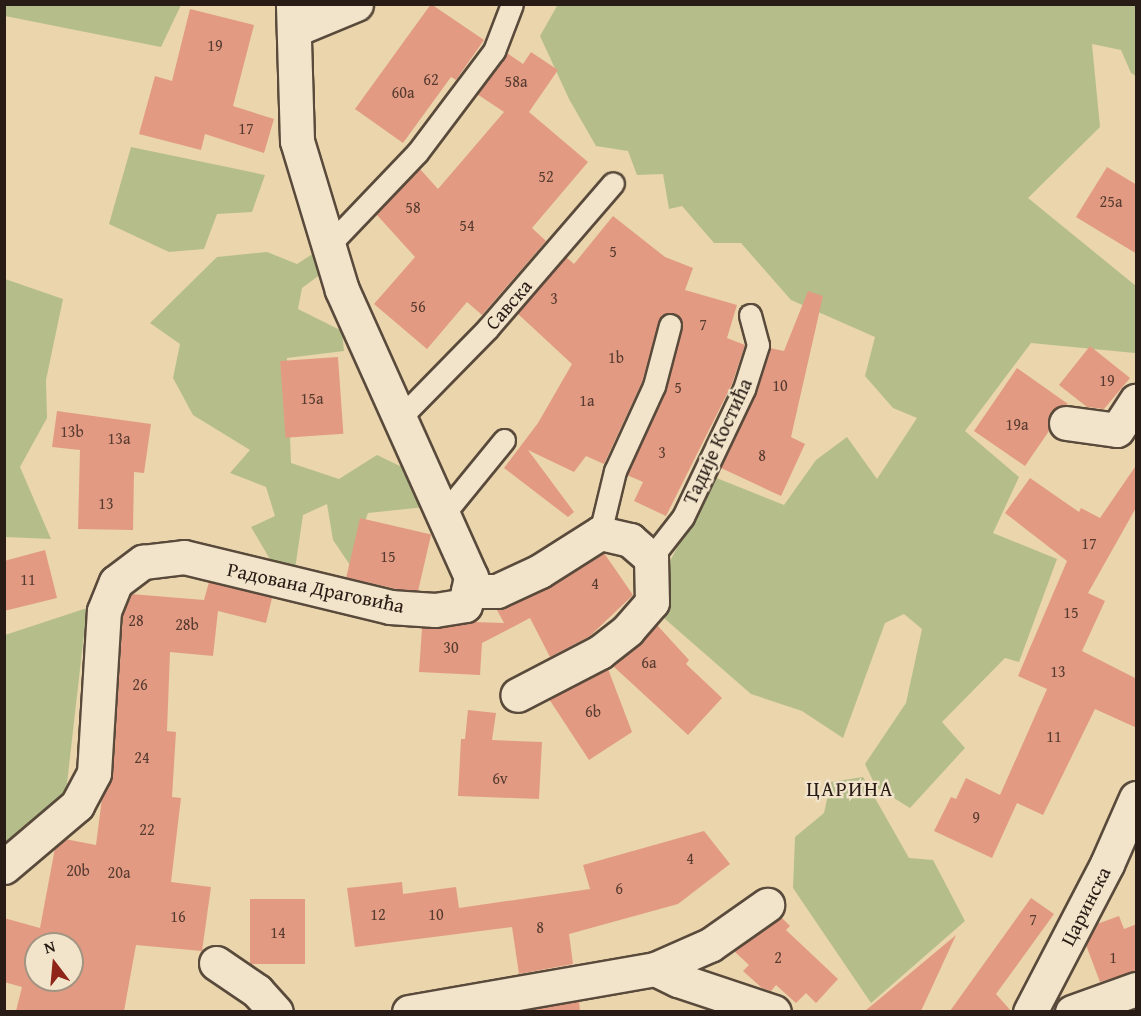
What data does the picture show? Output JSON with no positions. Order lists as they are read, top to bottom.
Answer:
{
  "streets": {
    "street": ["Радована Драговића", "Царинска"],
    "lane": ["Савска", "Тадије Костића"]
  },
  "districts": ["ЦАРИНА"],
  "house_numbers": [
    "19",
    "62",
    "58a",
    "60a",
    "17",
    "52",
    "25a",
    "58",
    "54",
    "5",
    "3",
    "56",
    "7",
    "1b",
    "19",
    "10",
    "5",
    "15a",
    "1a",
    "19a",
    "13b",
    "13a",
    "3",
    "8",
    "13",
    "17",
    "15",
    "11",
    "4",
    "15",
    "28",
    "28b",
    "30",
    "6a",
    "13",
    "26",
    "6b",
    "11",
    "24",
    "6v",
    "9",
    "22",
    "4",
    "20b",
    "20a",
    "6",
    "12",
    "10",
    "16",
    "7",
    "8",
    "14",
    "2",
    "1"
  ],
  "north": "top"
}
